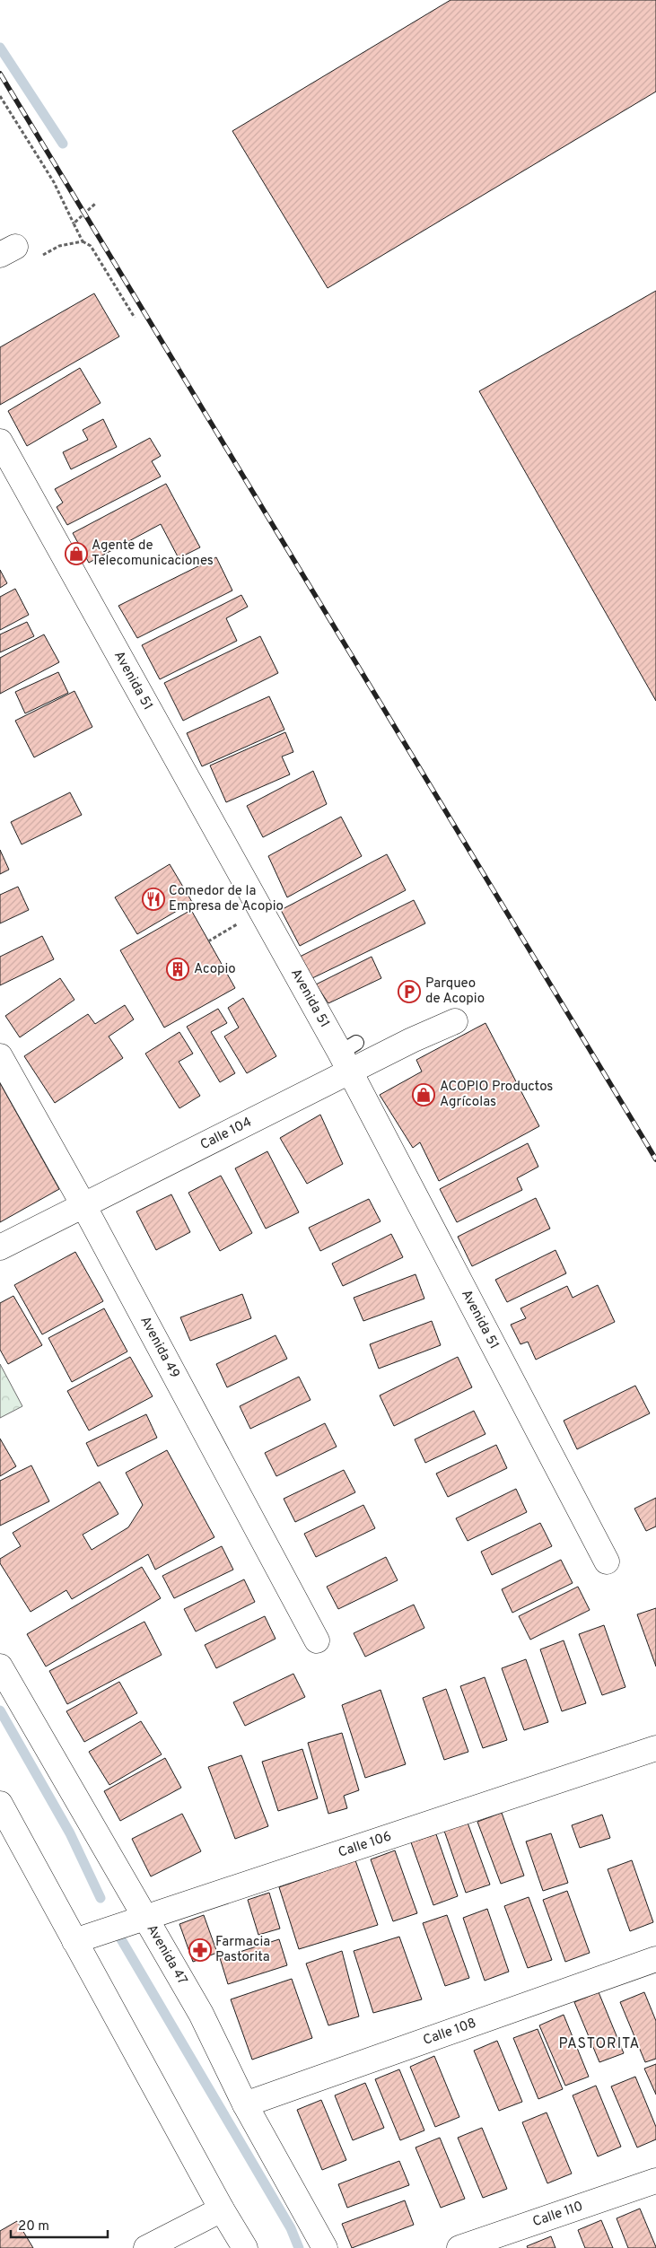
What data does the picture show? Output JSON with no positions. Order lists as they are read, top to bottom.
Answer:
{
  "streets": {
    "street": [
      "Avenida 51",
      "Calle 104",
      "Avenida 49",
      "Calle 106",
      "Avenida 47",
      "Calle 108",
      "Calle 110"
    ]
  },
  "crossings": [
    ["Avenida 51", "Calle 104"],
    ["Calle 104", "Avenida 49"],
    ["Calle 106", "Avenida 47"],
    ["Avenida 47", "Calle 108"]
  ],
  "districts": ["PASTORITA"],
  "places": {
    "shop": ["Agente de Telecomunicaciones", "ACOPIO Productos Agrícolas"],
    "restaurant": ["Comedor de la Empresa de Acopio"],
    "building": ["Acopio"],
    "parking": ["Parqueo de Acopio"],
    "pharmacy": ["Farmacia Pastorita"]
  },
  "scale_bar": "20 m"
}
